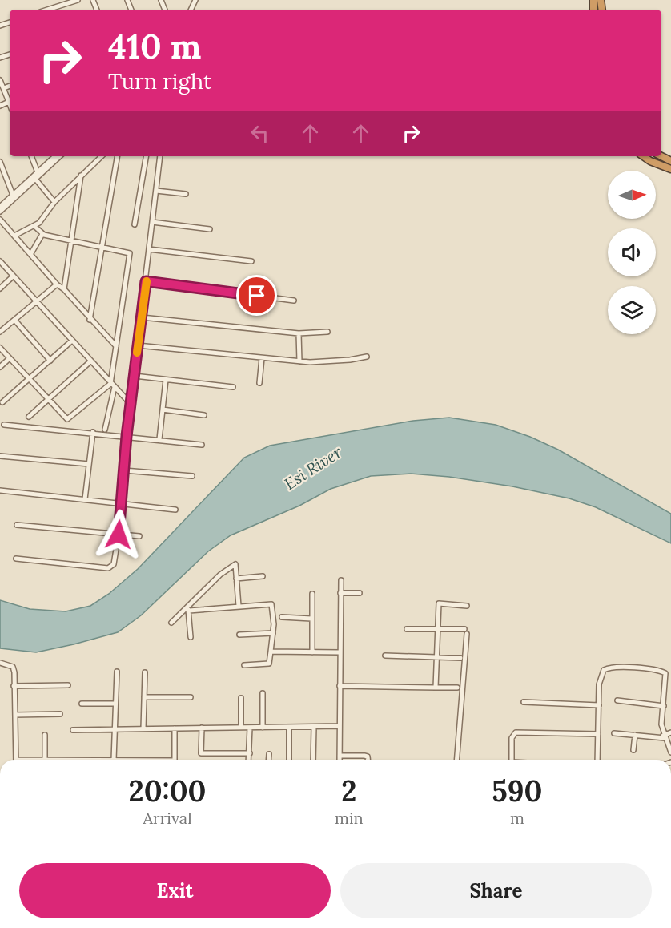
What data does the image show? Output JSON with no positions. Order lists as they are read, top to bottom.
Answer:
{
  "water": ["Esi River"],
  "north": "right",
  "page": {
    "turn": ["410 m", "Turn right"],
    "eta": [
      "20:00",
      "Arrival",
      "2",
      "min",
      "590",
      "m"
    ],
    "buttons": ["Exit", "Share"]
  }
}
